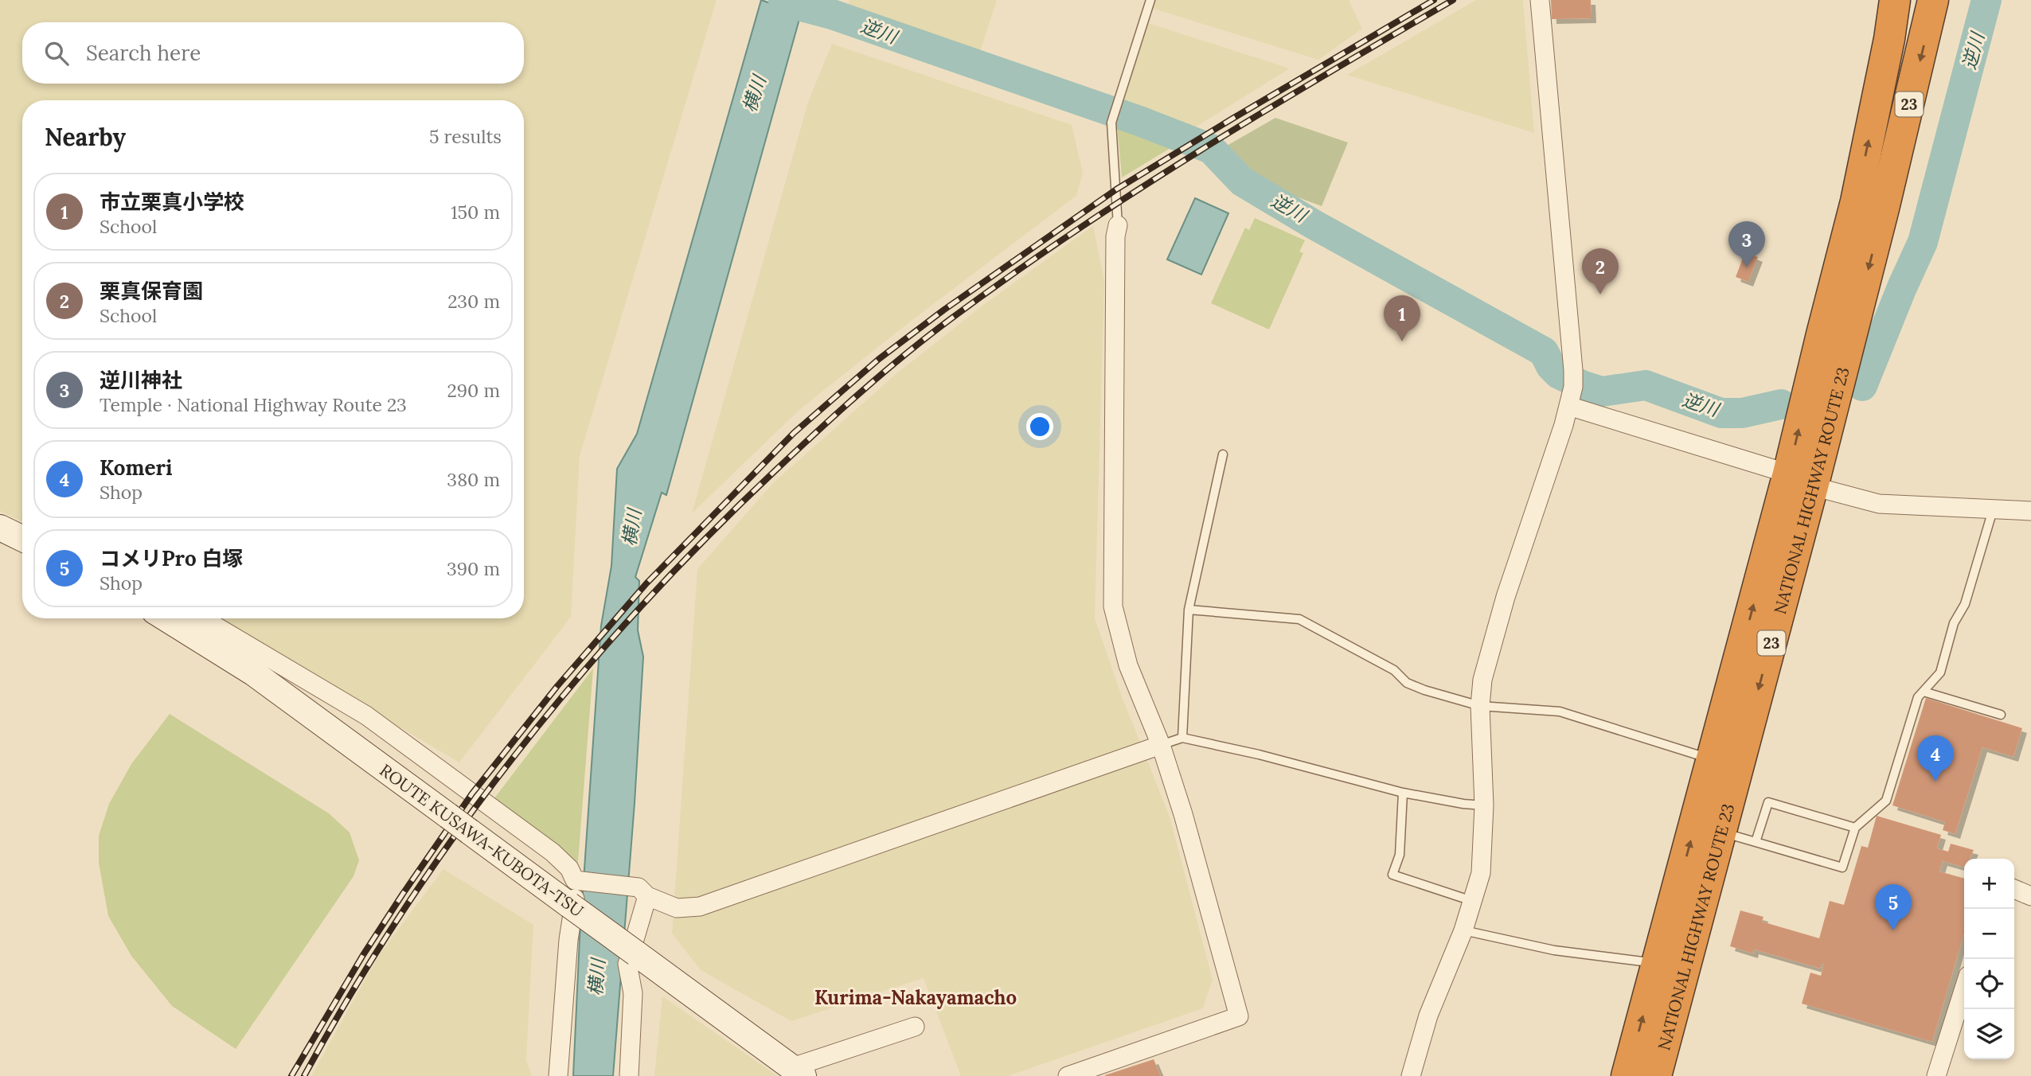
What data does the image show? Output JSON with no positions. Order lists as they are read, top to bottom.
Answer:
{
  "streets": {
    "highway": ["23", "NATIONAL HIGHWAY ROUTE 23"],
    "main road": ["ROUTE KUSAWA-KUBOTA-TSU"]
  },
  "districts": ["Kurima-Nakayamacho"],
  "water": ["逆川", "横川"],
  "page": {
    "search": "Search here",
    "heading": ["Nearby", "5 results"],
    "list": [
      {
        "mark": "1",
        "name": "市立栗真小学校",
        "note": "School",
        "value": "150 m"
      },
      {
        "mark": "2",
        "name": "栗真保育園",
        "note": "School",
        "value": "230 m"
      },
      {
        "mark": "3",
        "name": "逆川神社",
        "note": "Temple · National Highway Route 23",
        "value": "290 m"
      },
      {
        "mark": "4",
        "name": "Komeri",
        "note": "Shop",
        "value": "380 m"
      },
      {
        "mark": "5",
        "name": "コメリPro 白塚",
        "note": "Shop",
        "value": "390 m"
      }
    ],
    "pins": [
      "3",
      "2",
      "1",
      "4",
      "5"
    ],
    "map_buttons": ["+", "−"]
  }
}
